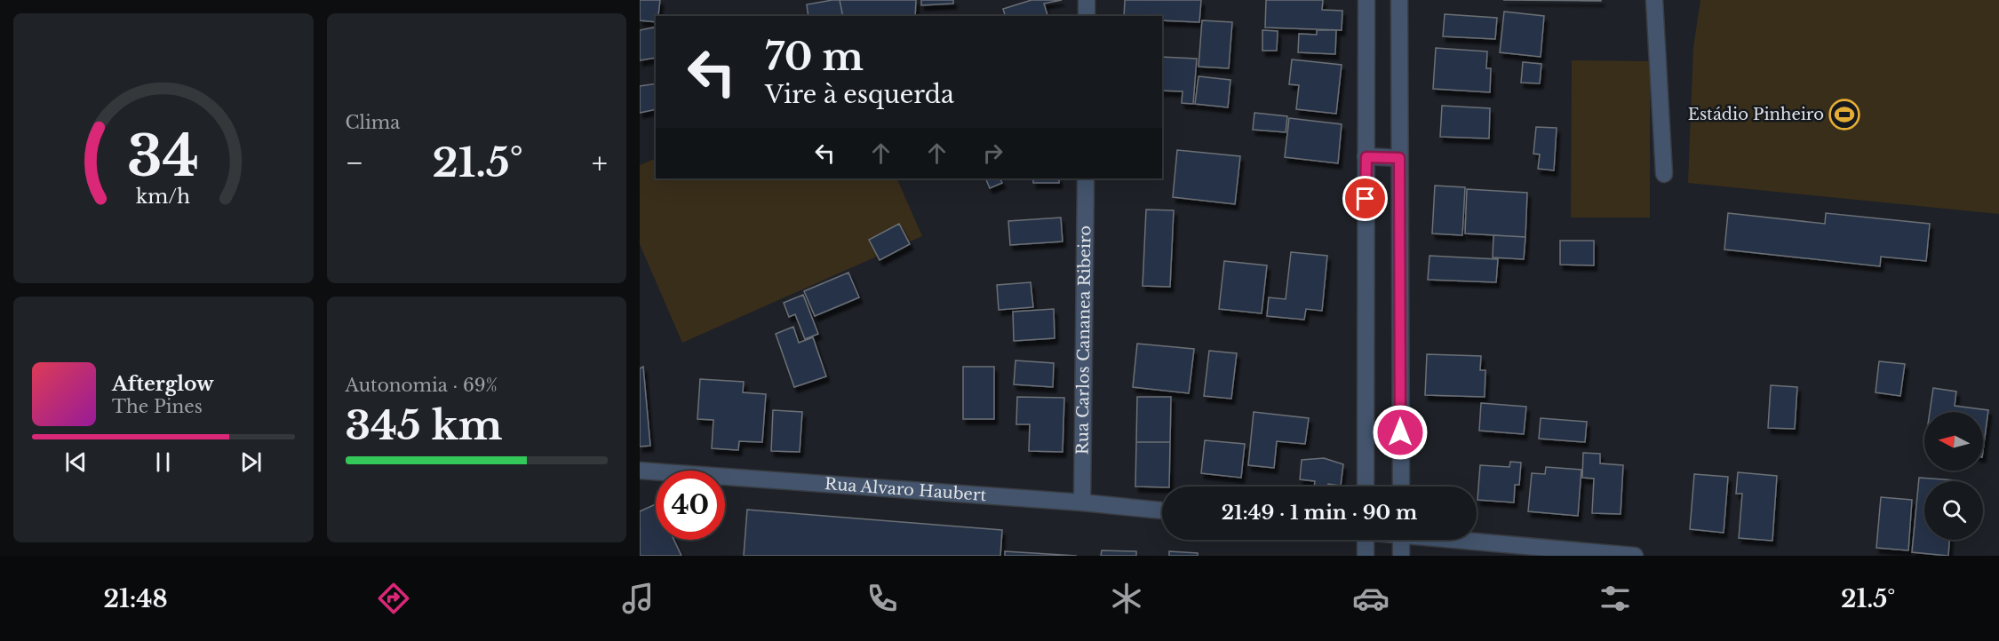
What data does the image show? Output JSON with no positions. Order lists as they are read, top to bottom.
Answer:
{
  "streets": {
    "street": ["Rua Carlos Cananea Ribeiro", "Rua Alvaro Haubert"]
  },
  "crossings": [
    ["Rua Carlos Cananea Ribeiro", "Rua Alvaro Haubert"]
  ],
  "places": {
    "sports": ["Estádio Pinheiro"]
  },
  "north": "left",
  "page": {
    "tile": [
      "Clima",
      ["Autonomia · 69%", "345 km"]
    ],
    "turn": ["70 m", "Vire à esquerda"],
    "heat": ["−", "21.5°", "+"],
    "song": ["Afterglow", "The Pines"],
    "limit": "40",
    "trip": "21:49 · 1 min · 90 m",
    "tabs": ["21:48", "21.5°"],
    "gauge": ["34", "km/h"]
  }
}
